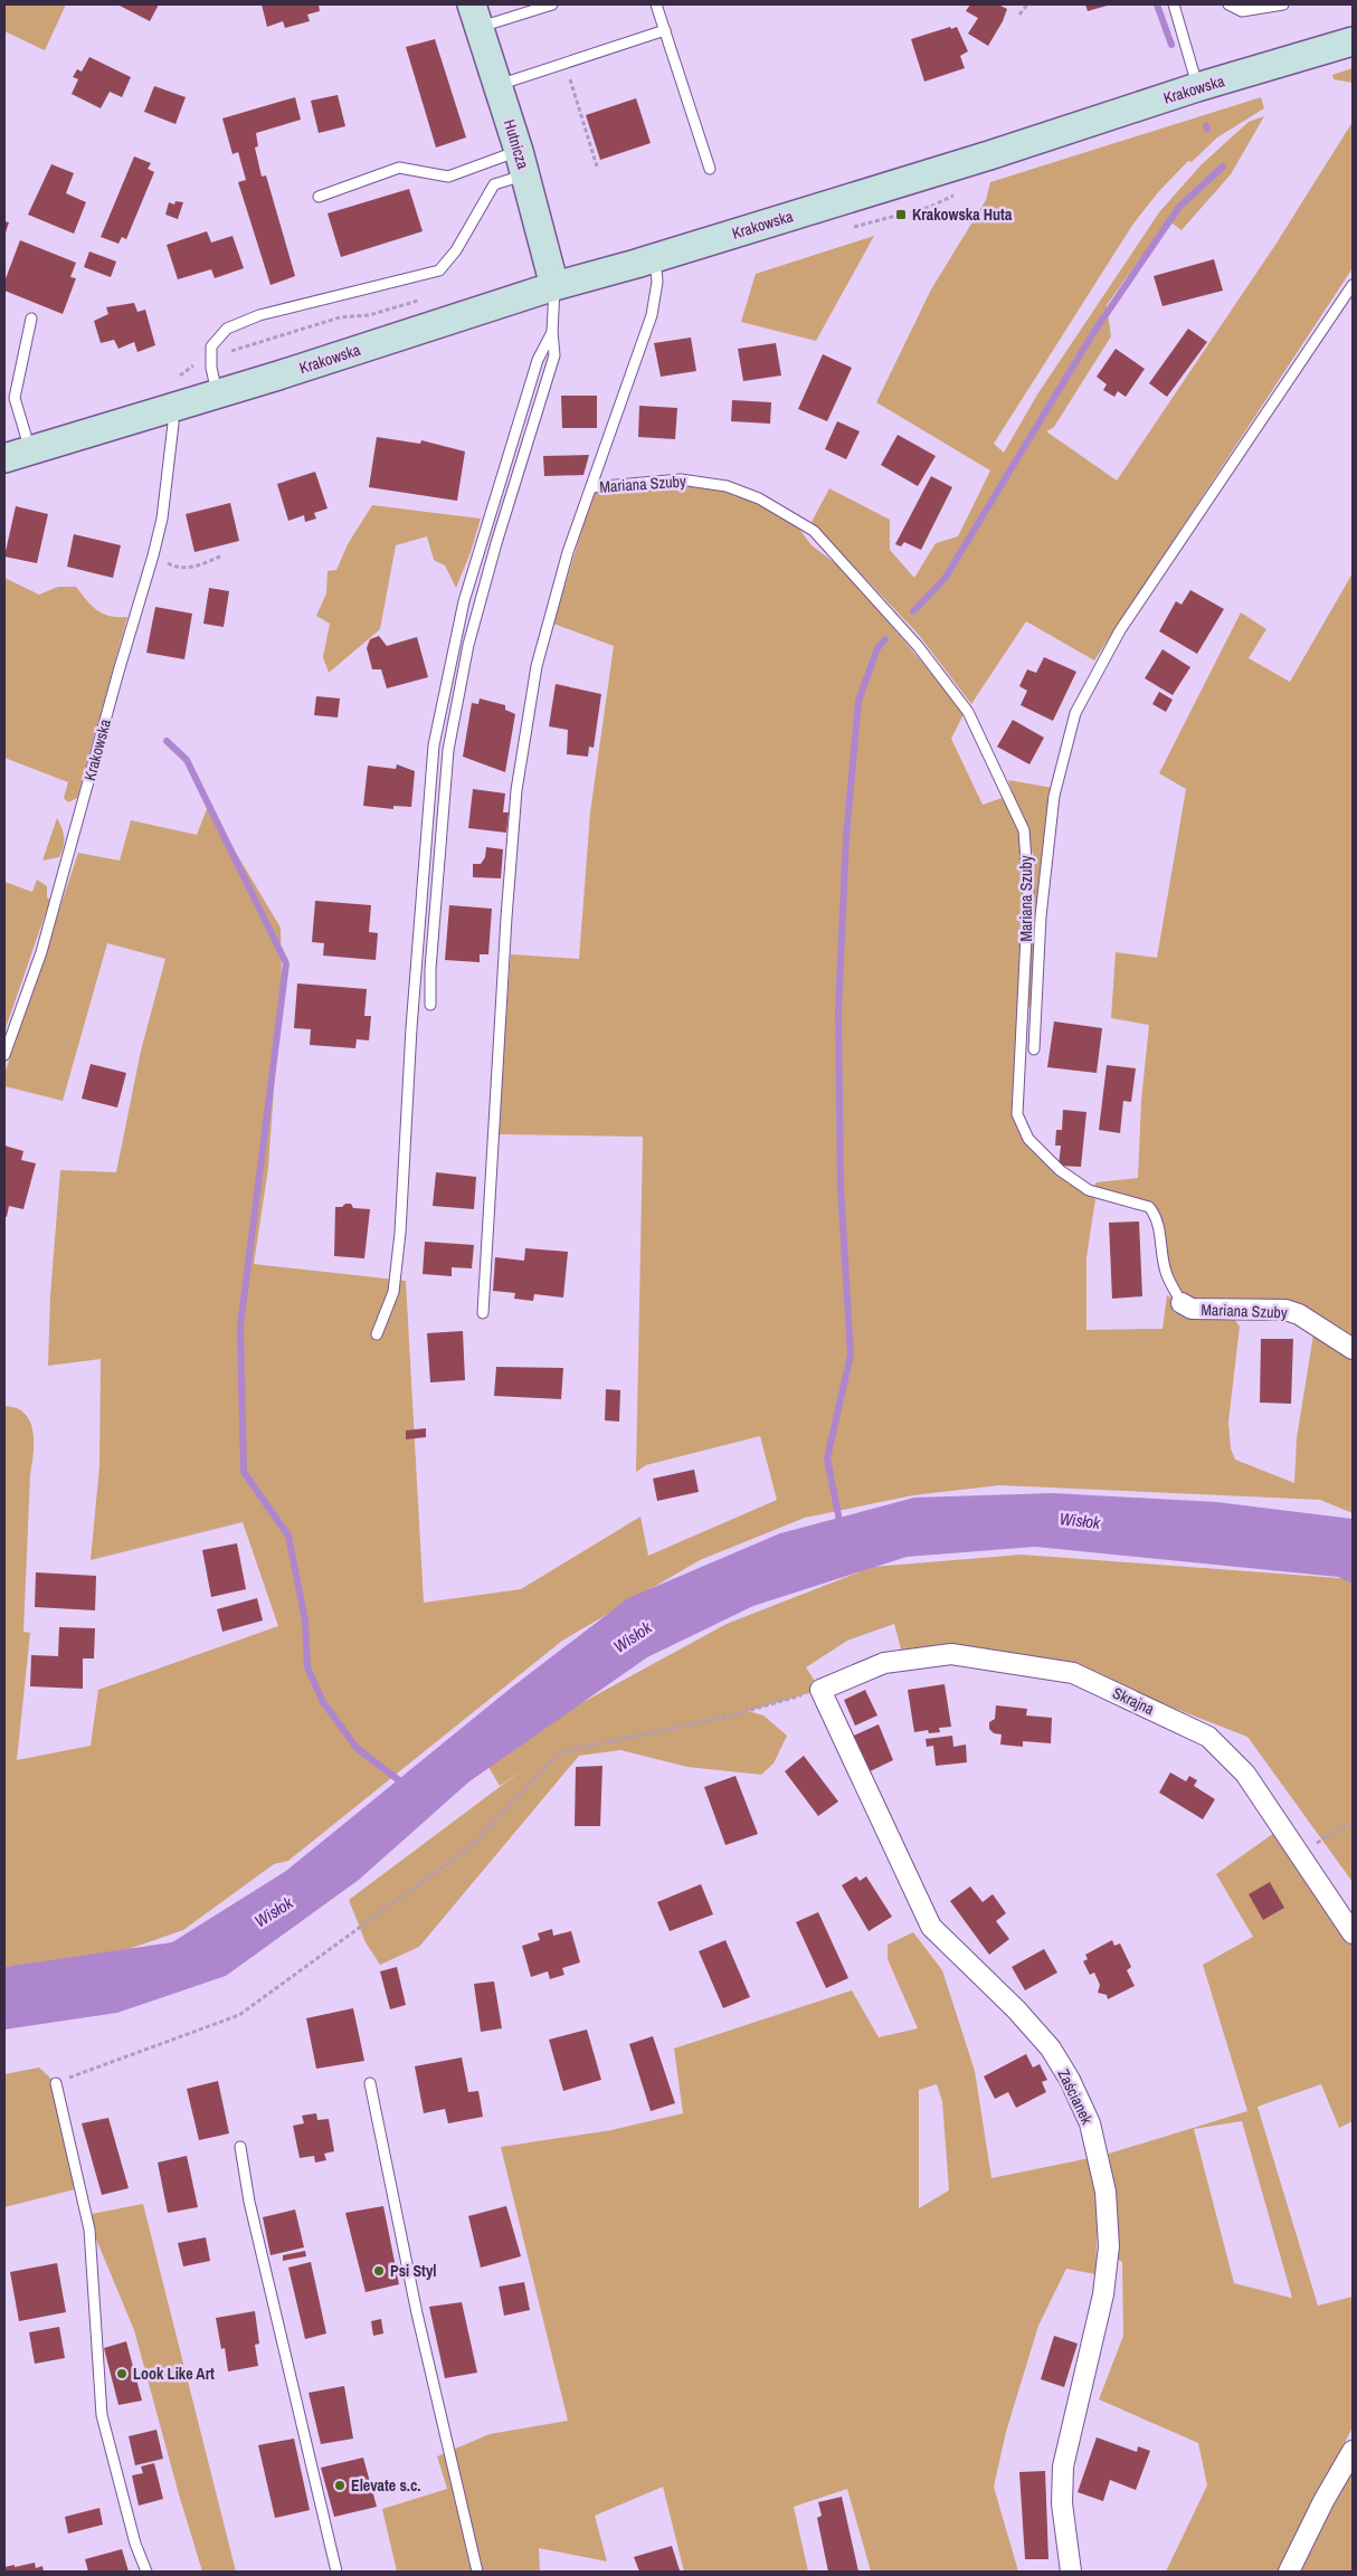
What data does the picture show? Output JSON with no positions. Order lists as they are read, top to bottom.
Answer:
{
  "streets": {
    "main road": ["Krakowska", "Hutnicza"],
    "street": ["Mariana Szuby", "Skrajna", "Zaścianek"]
  },
  "crossings": [
    ["Krakowska", "Hutnicza"],
    ["Skrajna", "Zaścianek"]
  ],
  "water": ["Wisłok"],
  "places": {
    "transit": ["Krakowska Huta"],
    "other": ["Psi Styl", "Look Like Art", "Elevate s.c."]
  }
}
